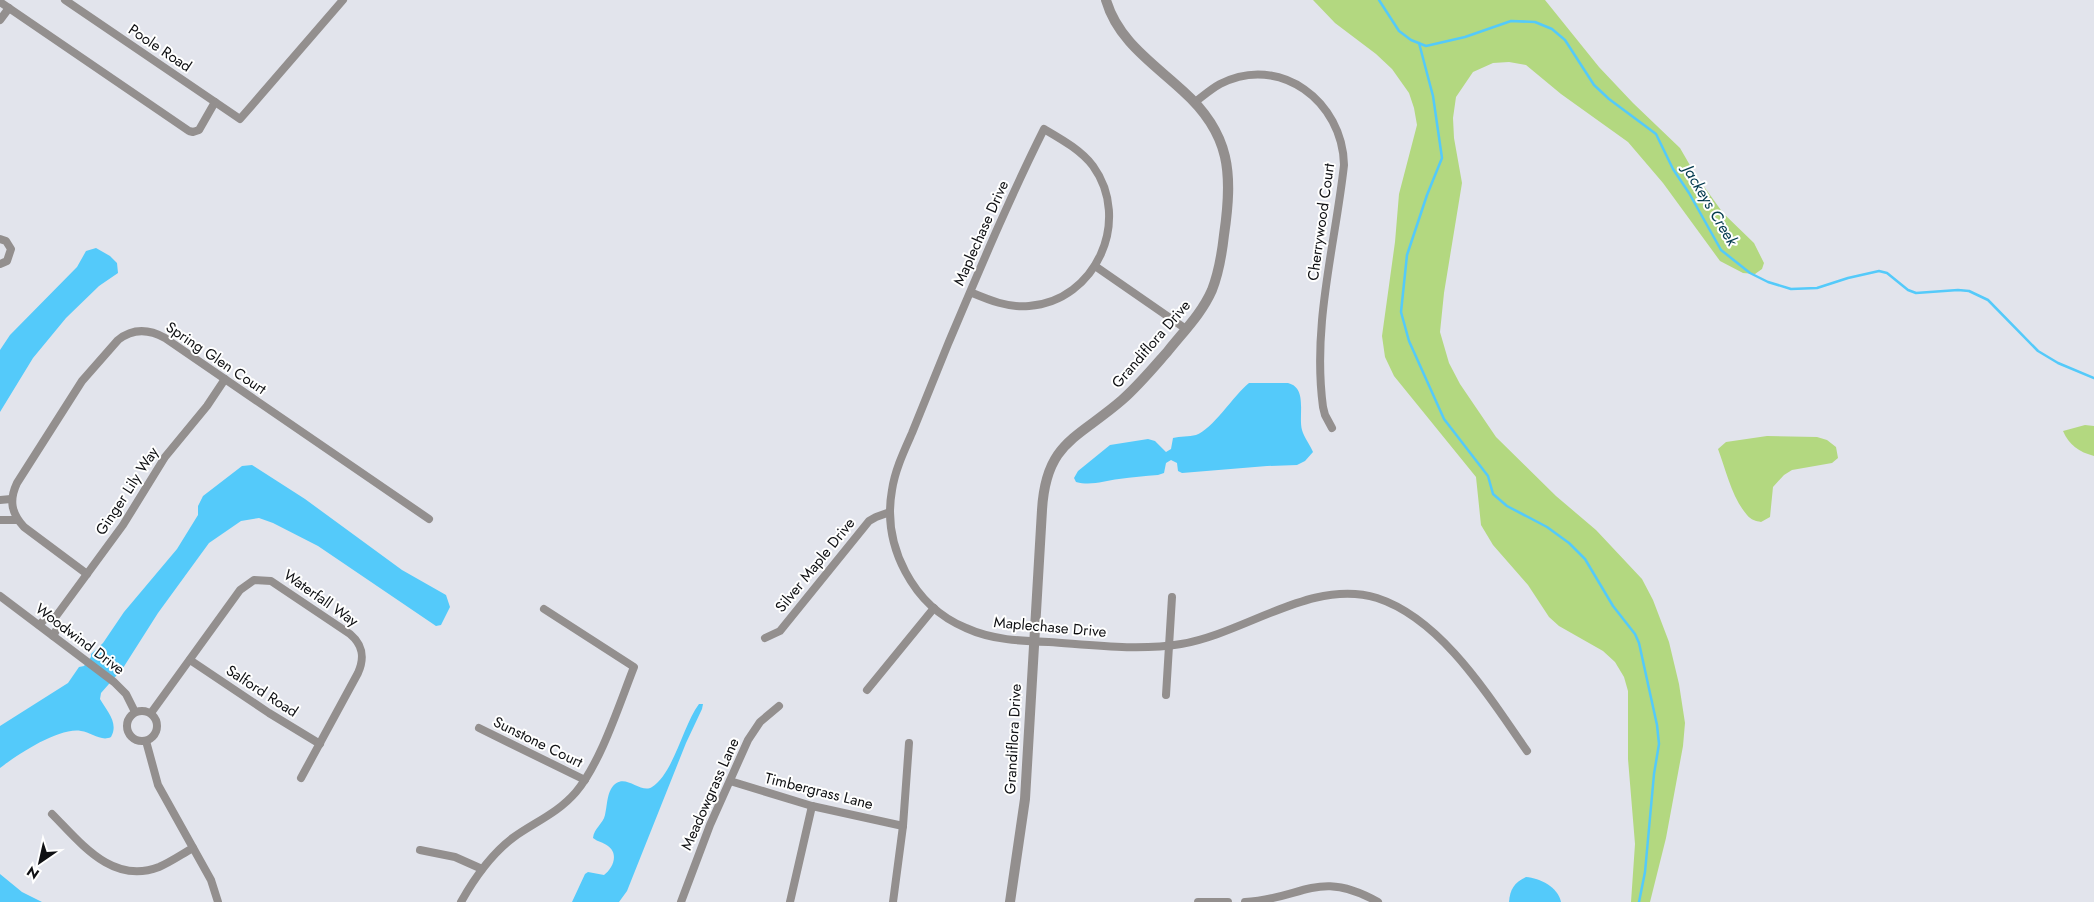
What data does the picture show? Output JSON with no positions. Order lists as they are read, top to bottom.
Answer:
{
  "streets": {
    "street": [
      "Poole Road",
      "Cherrywood Court",
      "Maplechase Drive",
      "Grandiflora Drive",
      "Spring Glen Court",
      "Ginger Lily Way",
      "Silver Maple Drive",
      "Waterfall Way",
      "Woodwind Drive",
      "Salford Road",
      "Sunstone Court",
      "Timbergrass Lane",
      "Meadowgrass Lane"
    ]
  },
  "crossings": [
    ["Cherrywood Court", "Grandiflora Drive"],
    ["Maplechase Drive", "Grandiflora Drive"],
    ["Maplechase Drive", "Silver Maple Drive"],
    ["Spring Glen Court", "Ginger Lily Way"],
    ["Ginger Lily Way", "Woodwind Drive"],
    ["Waterfall Way", "Woodwind Drive"],
    ["Waterfall Way", "Salford Road"],
    ["Timbergrass Lane", "Meadowgrass Lane"]
  ],
  "water": ["Jackeys Creek"],
  "north": "bottom left"
}
